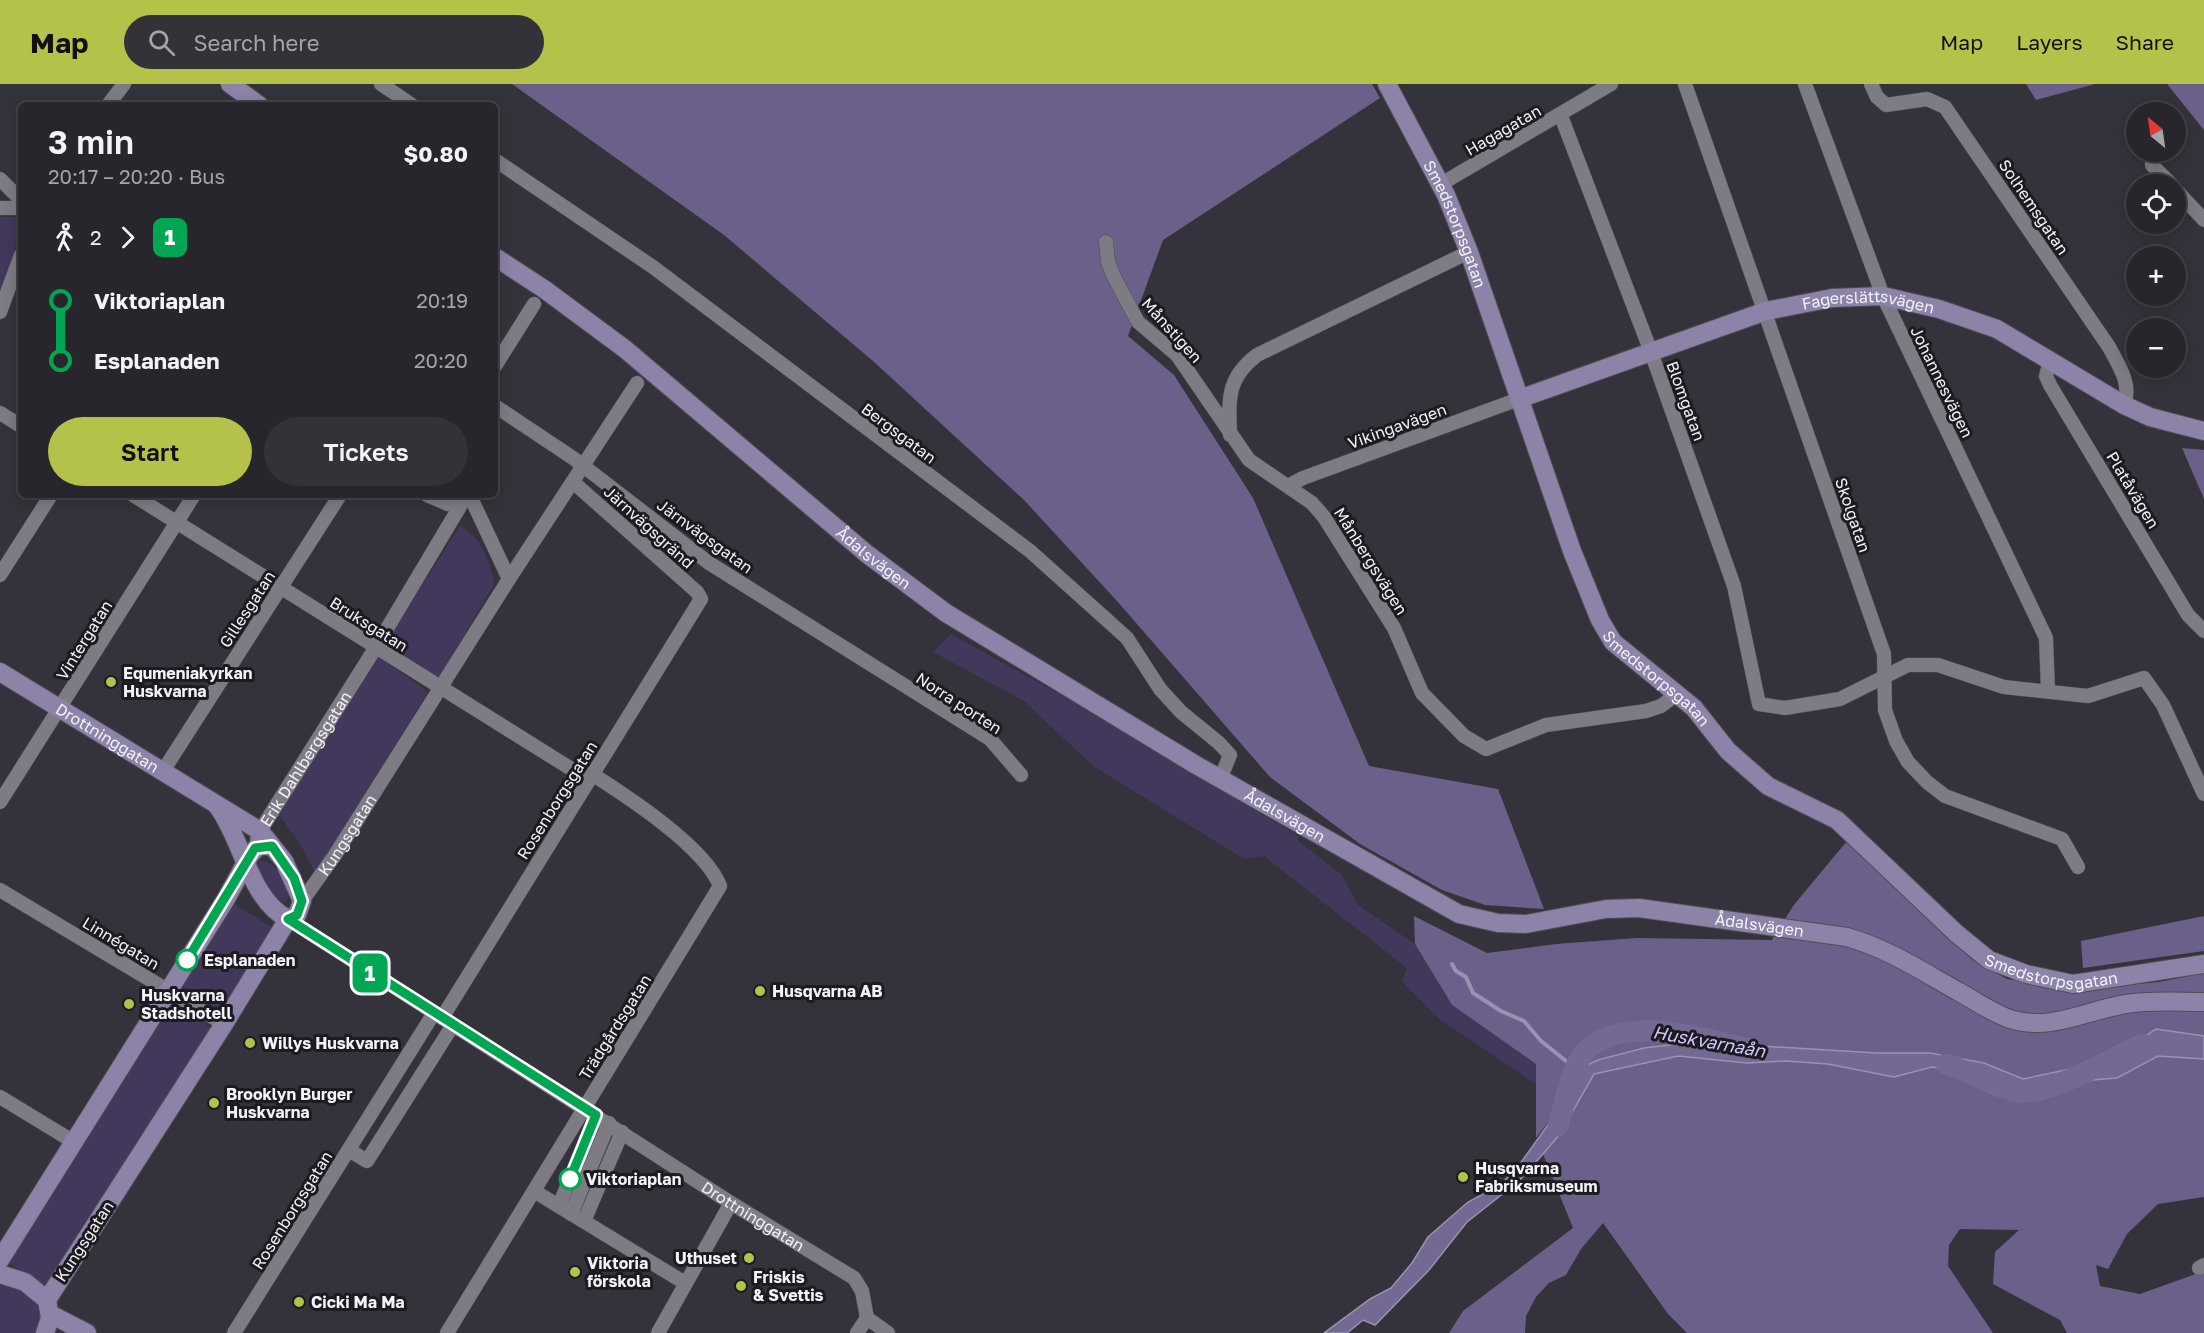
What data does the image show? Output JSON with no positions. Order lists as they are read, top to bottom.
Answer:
{
  "streets": {
    "street": [
      "Hagagatan",
      "Solhemsgatan",
      "Smedstorpsgatan",
      "Fagerslättsvägen",
      "Månstigen",
      "Johannesvägen",
      "Blomgatan",
      "Vikingavägen",
      "Bergsgatan",
      "Platåvägen",
      "Skolgatan",
      "Järnvägsgränd",
      "Järnvägsgatan",
      "Ådalsvägen",
      "Månbergsvägen",
      "Gillesgatan",
      "Bruksgatan",
      "Vintergatan",
      "Norra porten",
      "Drottninggatan",
      "Erik Dahlbergsgatan",
      "Rosenborgsgatan",
      "Kungsgatan",
      "Linnégatan",
      "Trädgårdsgatan"
    ]
  },
  "crossings": [
    ["Hagagatan", "Smedstorpsgatan"],
    ["Hagagatan", "Blomgatan"],
    ["Solhemsgatan", "Fagerslättsvägen"],
    ["Smedstorpsgatan", "Fagerslättsvägen"],
    ["Smedstorpsgatan", "Vikingavägen"],
    ["Smedstorpsgatan", "Månbergsvägen"],
    ["Fagerslättsvägen", "Johannesvägen"],
    ["Fagerslättsvägen", "Blomgatan"],
    ["Fagerslättsvägen", "Vikingavägen"],
    ["Fagerslättsvägen", "Platåvägen"],
    ["Fagerslättsvägen", "Skolgatan"],
    ["Månstigen", "Månbergsvägen"],
    ["Blomgatan", "Skolgatan"],
    ["Vikingavägen", "Månbergsvägen"],
    ["Bergsgatan", "Ådalsvägen"],
    ["Järnvägsgränd", "Rosenborgsgatan"],
    ["Järnvägsgränd", "Kungsgatan"],
    ["Järnvägsgatan", "Norra porten"],
    ["Järnvägsgatan", "Kungsgatan"],
    ["Gillesgatan", "Bruksgatan"],
    ["Gillesgatan", "Drottninggatan"],
    ["Bruksgatan", "Vintergatan"],
    ["Bruksgatan", "Erik Dahlbergsgatan"],
    ["Bruksgatan", "Rosenborgsgatan"],
    ["Bruksgatan", "Kungsgatan"],
    ["Bruksgatan", "Trädgårdsgatan"],
    ["Vintergatan", "Drottninggatan"],
    ["Drottninggatan", "Erik Dahlbergsgatan"],
    ["Drottninggatan", "Rosenborgsgatan"],
    ["Drottninggatan", "Kungsgatan"],
    ["Drottninggatan", "Trädgårdsgatan"],
    ["Erik Dahlbergsgatan", "Linnégatan"],
    ["Rosenborgsgatan", "Trädgårdsgatan"],
    ["Kungsgatan", "Linnégatan"]
  ],
  "water": ["Huskvarnaån"],
  "places": [
    "Equmeniakyrkan Huskvarna",
    "Esplanaden",
    "Husqvarna AB",
    "Huskvarna Stadshotell",
    "Willys Huskvarna",
    "Brooklyn Burger Huskvarna",
    "Husqvarna Fabriksmuseum",
    "Viktoriaplan",
    "Uthuset",
    "Viktoria förskola",
    "Friskis & Svettis",
    "Cicki Ma Ma"
  ],
  "lines": ["bus line 1"],
  "north": "top left",
  "page": {
    "header": "Map",
    "search": "Search here",
    "nav": ["Map", "Layers", "Share"],
    "on_map": "1",
    "map_buttons": ["+", "−"],
    "heading": ["3 min", "20:17 – 20:20 · Bus", "$0.80"],
    "legs": ["2", "1"],
    "list": [
      {
        "name": "Viktoriaplan",
        "value": "20:19"
      },
      {
        "name": "Esplanaden",
        "value": "20:20"
      }
    ],
    "buttons": ["Start", "Tickets"]
  }
}
